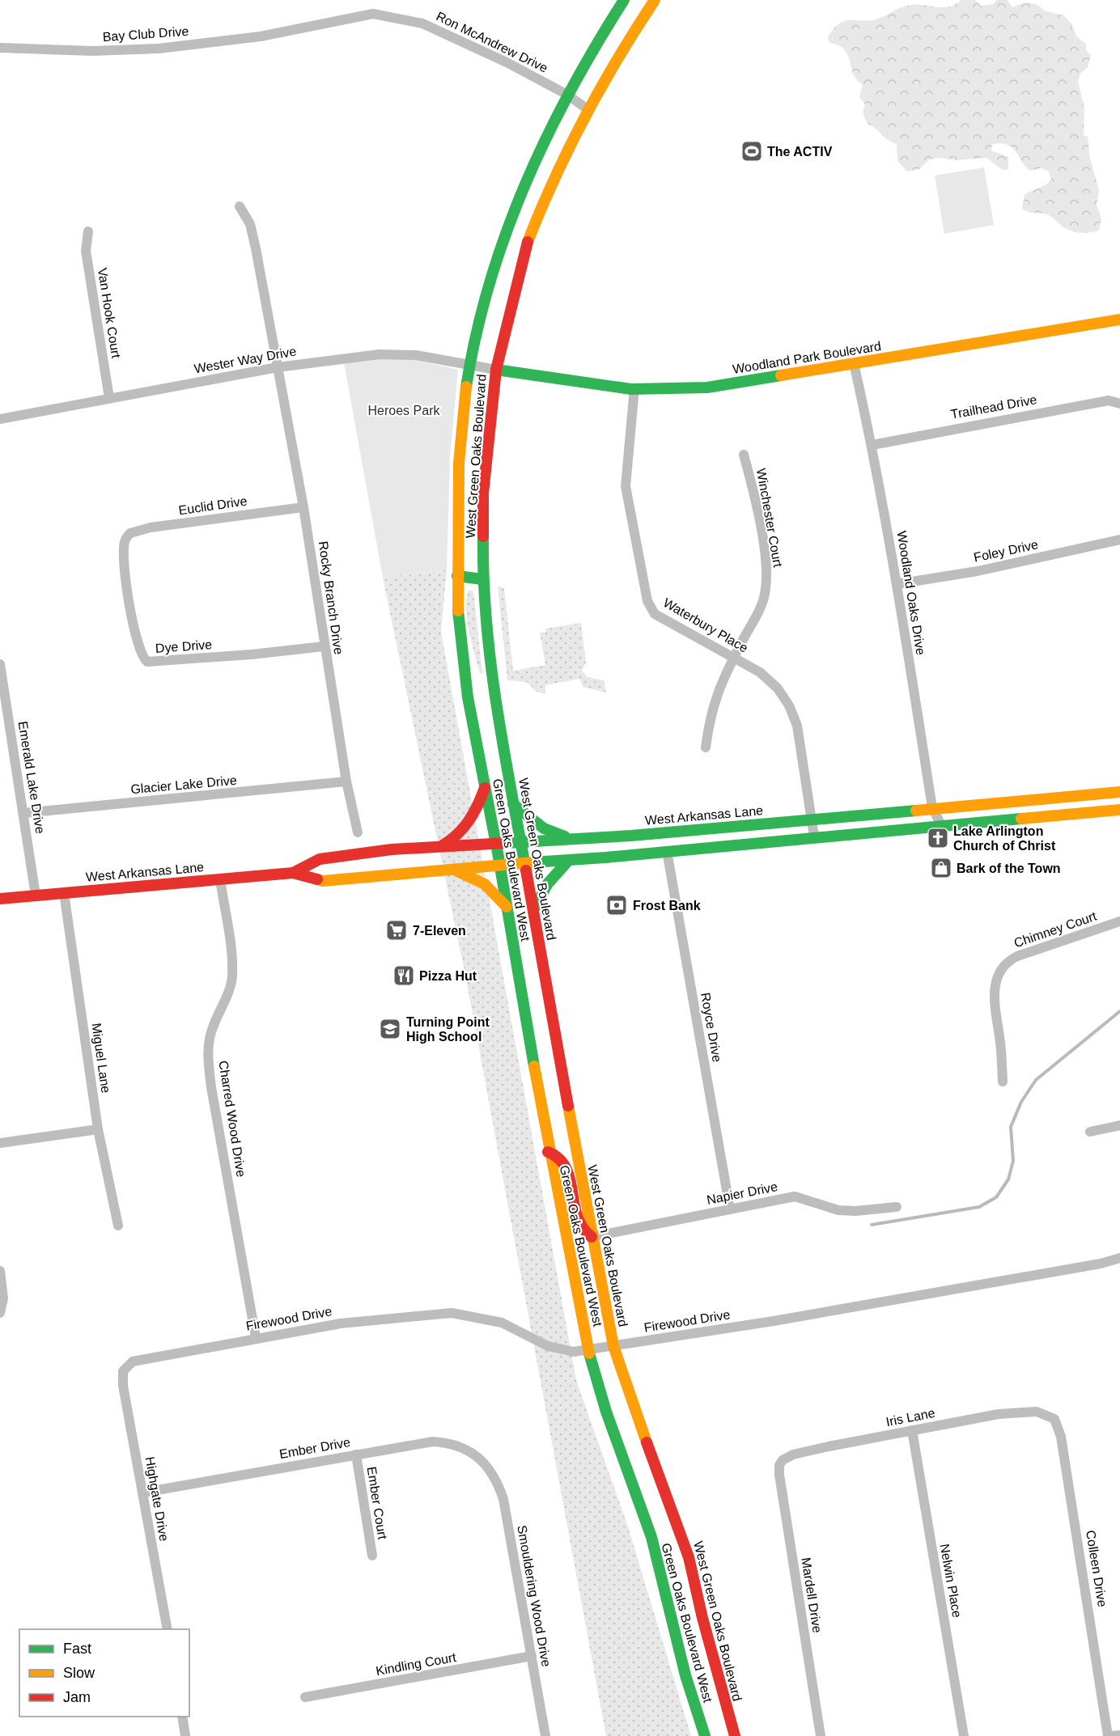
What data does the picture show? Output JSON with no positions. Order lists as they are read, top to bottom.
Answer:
{
  "streets": {
    "main road": [
      "Woodland Park Boulevard",
      "West Green Oaks Boulevard",
      "West Arkansas Lane",
      "Green Oaks Boulevard West"
    ],
    "street": [
      "Bay Club Drive",
      "Ron McAndrew Drive",
      "Van Hook Court",
      "Wester Way Drive",
      "Trailhead Drive",
      "Euclid Drive",
      "Winchester Court",
      "Foley Drive",
      "Woodland Oaks Drive",
      "Rocky Branch Drive",
      "Waterbury Place",
      "Dye Drive",
      "Emerald Lake Drive",
      "Glacier Lake Drive",
      "Chimney Court",
      "Royce Drive",
      "Miguel Lane",
      "Charred Wood Drive",
      "Napier Drive",
      "Firewood Drive",
      "Iris Lane",
      "Ember Drive",
      "Highgate Drive",
      "Ember Court",
      "Colleen Drive",
      "Nelwin Place",
      "Mardell Drive",
      "Smouldering Wood Drive",
      "Kindling Court"
    ]
  },
  "crossings": [
    ["Bay Club Drive", "Ron McAndrew Drive"],
    ["Ron McAndrew Drive", "West Green Oaks Boulevard"],
    ["Ron McAndrew Drive", "Green Oaks Boulevard West"],
    ["Van Hook Court", "Wester Way Drive"],
    ["Woodland Park Boulevard", "Wester Way Drive"],
    ["Woodland Park Boulevard", "West Green Oaks Boulevard"],
    ["Woodland Park Boulevard", "Woodland Oaks Drive"],
    ["Woodland Park Boulevard", "Waterbury Place"],
    ["Wester Way Drive", "West Green Oaks Boulevard"],
    ["Wester Way Drive", "Rocky Branch Drive"],
    ["Wester Way Drive", "Green Oaks Boulevard West"],
    ["Trailhead Drive", "Woodland Oaks Drive"],
    ["West Green Oaks Boulevard", "West Arkansas Lane"],
    ["West Green Oaks Boulevard", "Napier Drive"],
    ["West Green Oaks Boulevard", "Firewood Drive"],
    ["Euclid Drive", "Rocky Branch Drive"],
    ["Euclid Drive", "Dye Drive"],
    ["Winchester Court", "Waterbury Place"],
    ["Foley Drive", "Woodland Oaks Drive"],
    ["Woodland Oaks Drive", "West Arkansas Lane"],
    ["Rocky Branch Drive", "Dye Drive"],
    ["Rocky Branch Drive", "Glacier Lake Drive"],
    ["Waterbury Place", "West Arkansas Lane"],
    ["Emerald Lake Drive", "Glacier Lake Drive"],
    ["Emerald Lake Drive", "West Arkansas Lane"],
    ["West Arkansas Lane", "Green Oaks Boulevard West"],
    ["West Arkansas Lane", "Royce Drive"],
    ["West Arkansas Lane", "Miguel Lane"],
    ["West Arkansas Lane", "Charred Wood Drive"],
    ["Green Oaks Boulevard West", "Firewood Drive"],
    ["Royce Drive", "Napier Drive"],
    ["Charred Wood Drive", "Firewood Drive"],
    ["Firewood Drive", "Highgate Drive"],
    ["Iris Lane", "Colleen Drive"],
    ["Iris Lane", "Nelwin Place"],
    ["Iris Lane", "Mardell Drive"],
    ["Ember Drive", "Highgate Drive"],
    ["Ember Drive", "Ember Court"],
    ["Ember Drive", "Smouldering Wood Drive"],
    ["Smouldering Wood Drive", "Kindling Court"]
  ],
  "parks": ["Heroes Park"],
  "places": {
    "sports": ["The ACTIV"],
    "church": ["Lake Arlington Church of Christ"],
    "shop": ["Bark of the Town"],
    "bank": ["Frost Bank"],
    "supermarket": ["7-Eleven"],
    "restaurant": ["Pizza Hut"],
    "school or university": ["Turning Point High School"]
  },
  "legend": ["Fast", "Slow", "Jam"]
}
